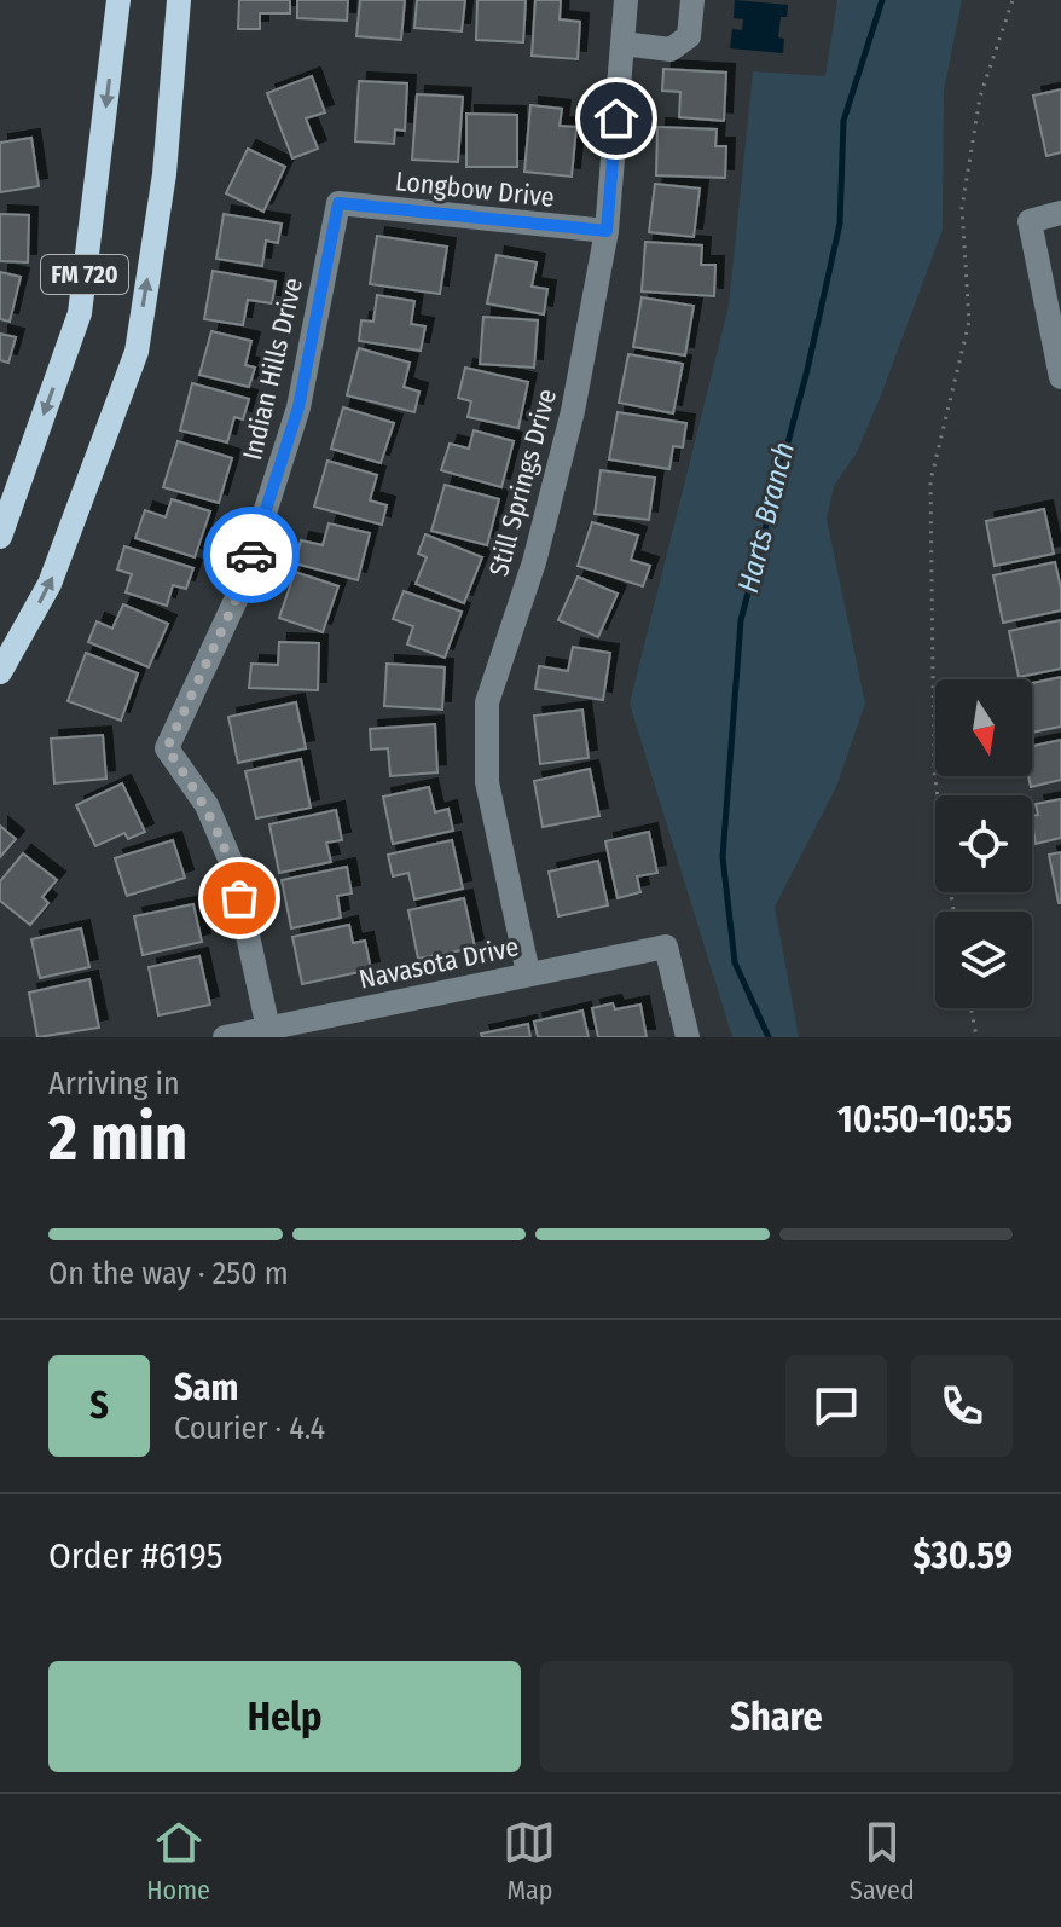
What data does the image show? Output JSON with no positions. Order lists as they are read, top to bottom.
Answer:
{
  "streets": {
    "main road": ["FM 720"],
    "street": [
      "Longbow Drive",
      "Indian Hills Drive",
      "Still Springs Drive",
      "Navasota Drive"
    ]
  },
  "crossings": [
    ["Longbow Drive", "Indian Hills Drive"],
    ["Longbow Drive", "Still Springs Drive"],
    ["Indian Hills Drive", "Navasota Drive"],
    ["Still Springs Drive", "Navasota Drive"]
  ],
  "water": ["Harts Branch"],
  "north": "bottom",
  "page": {
    "heading": ["2 min", "Arriving in", "10:50–10:55"],
    "panel": [
      "Sam",
      "Courier · 4.4",
      "Order #6195",
      "$30.59"
    ],
    "bar": "On the way · 250 m",
    "round": "S",
    "buttons": ["Help", "Share"],
    "tabs": ["Home", "Map", "Saved"]
  }
}
